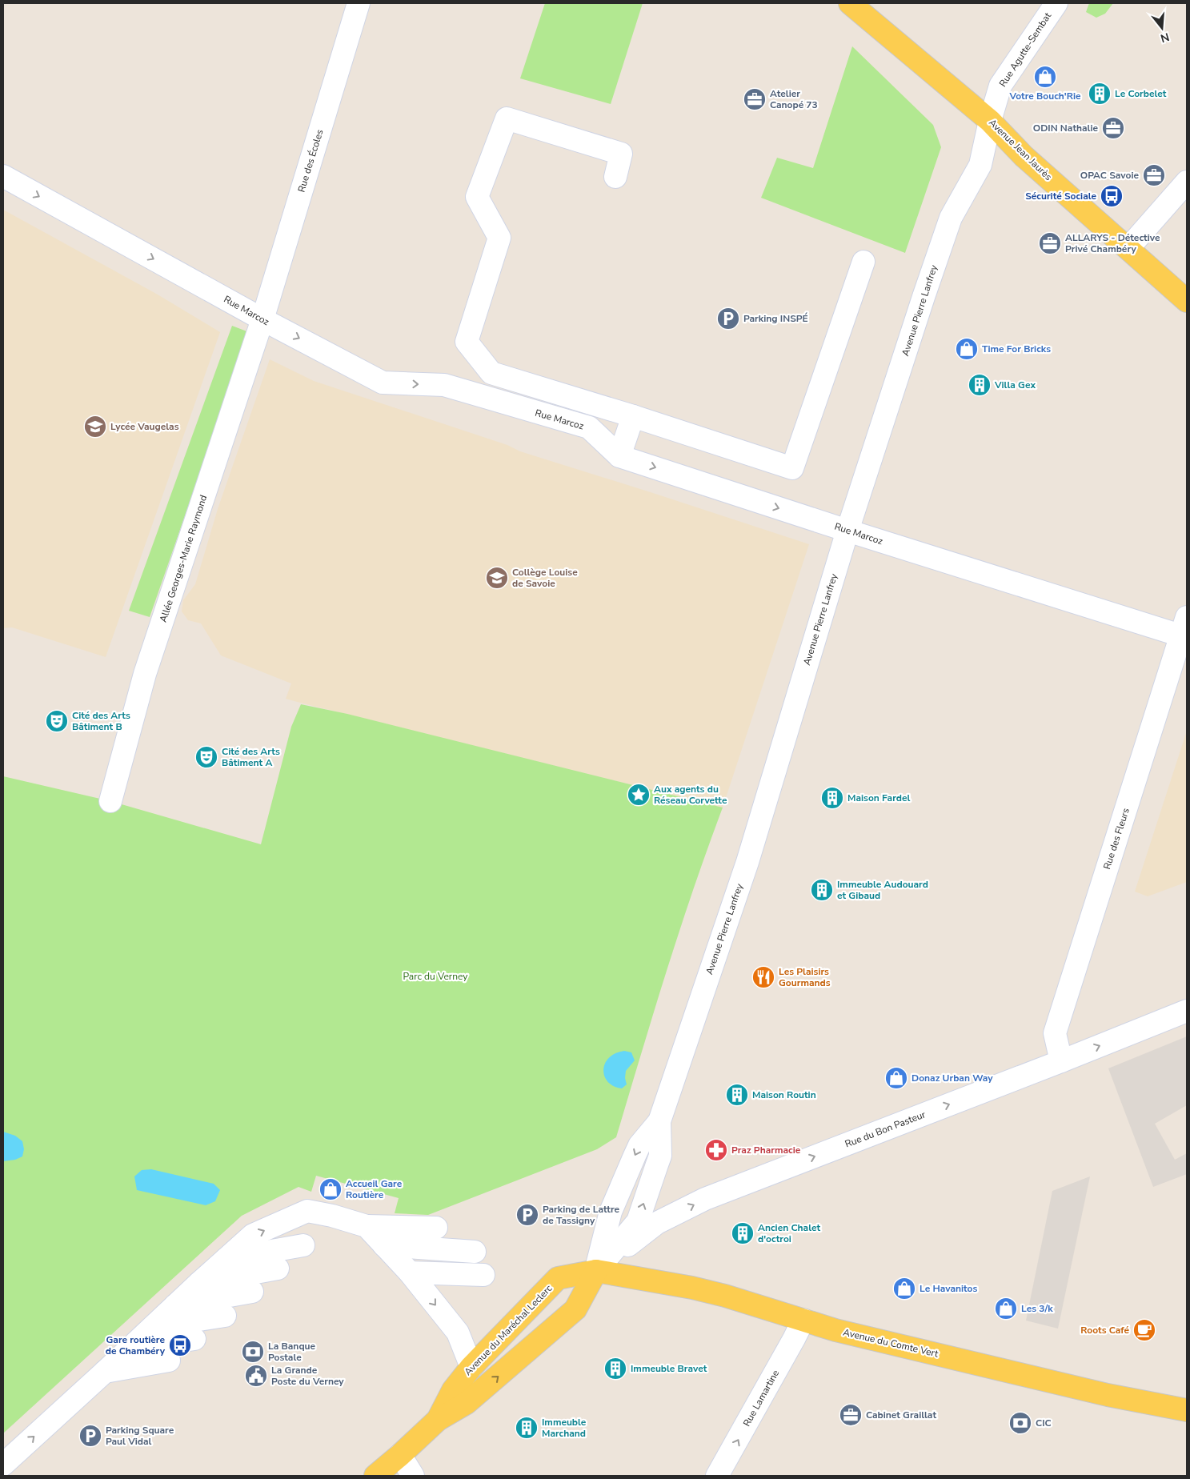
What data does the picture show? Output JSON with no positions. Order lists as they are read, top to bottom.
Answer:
{
  "streets": {
    "main road": ["Avenue Jean Jaurès", "Avenue du Maréchal Leclerc", "Avenue du Comte Vert"],
    "street": [
      "Rue Agutte-Sembat",
      "Rue des Écoles",
      "Rue Marcoz",
      "Avenue Pierre Lanfrey",
      "Allée Georges-Marie Raymond",
      "Rue des Fleurs",
      "Rue du Bon Pasteur",
      "Rue Lamartine"
    ]
  },
  "crossings": [
    ["Rue Agutte-Sembat", "Avenue Jean Jaurès"],
    ["Rue Agutte-Sembat", "Avenue Pierre Lanfrey"],
    ["Avenue Jean Jaurès", "Avenue Pierre Lanfrey"],
    ["Rue des Écoles", "Rue Marcoz"],
    ["Rue des Écoles", "Allée Georges-Marie Raymond"],
    ["Rue Marcoz", "Avenue Pierre Lanfrey"],
    ["Rue Marcoz", "Allée Georges-Marie Raymond"],
    ["Rue Marcoz", "Rue des Fleurs"],
    ["Avenue Pierre Lanfrey", "Rue du Bon Pasteur"],
    ["Avenue Pierre Lanfrey", "Avenue du Maréchal Leclerc"],
    ["Avenue Pierre Lanfrey", "Avenue du Comte Vert"],
    ["Rue des Fleurs", "Rue du Bon Pasteur"],
    ["Rue du Bon Pasteur", "Avenue du Maréchal Leclerc"],
    ["Rue du Bon Pasteur", "Avenue du Comte Vert"],
    ["Avenue du Maréchal Leclerc", "Avenue du Comte Vert"],
    ["Avenue du Comte Vert", "Rue Lamartine"]
  ],
  "one_way": ["Rue Marcoz", "Rue du Bon Pasteur", "Rue Lamartine"],
  "parks": ["Parc du Verney"],
  "places": {
    "shop": [
      "Votre Bouch'Rie",
      "Time For Bricks",
      "Donaz Urban Way",
      "Accueil Gare Routière",
      "Le Havanitos",
      "Les 3/k"
    ],
    "building": [
      "Le Corbelet",
      "Villa Gex",
      "Maison Fardel",
      "Immeuble Audouard et Gibaud",
      "Maison Routin",
      "Ancien Chalet d'octroi",
      "Immeuble Bravet",
      "Immeuble Marchand"
    ],
    "office": [
      "Atelier Canopé 73",
      "ODIN Nathalie",
      "OPAC Savoie",
      "ALLARYS - Détective Privé Chambéry",
      "Cabinet Graillat"
    ],
    "bus stop": ["Sécurité Sociale", "Gare routière de Chambéry"],
    "parking": ["Parking INSPÉ", "Parking de Lattre de Tassigny", "Parking Square Paul Vidal"],
    "school or university": ["Lycée Vaugelas", "Collège Louise de Savoie"],
    "theatre": ["Cité des Arts Bâtiment B", "Cité des Arts Bâtiment A"],
    "place": ["Aux agents du Réseau Corvette"],
    "restaurant": ["Les Plaisirs Gourmands"],
    "pharmacy": ["Praz Pharmacie"],
    "cafe": ["Roots Café"],
    "bank": ["La Banque Postale", "CIC"],
    "public building": ["La Grande Poste du Verney"]
  },
  "north": "bottom"
}
